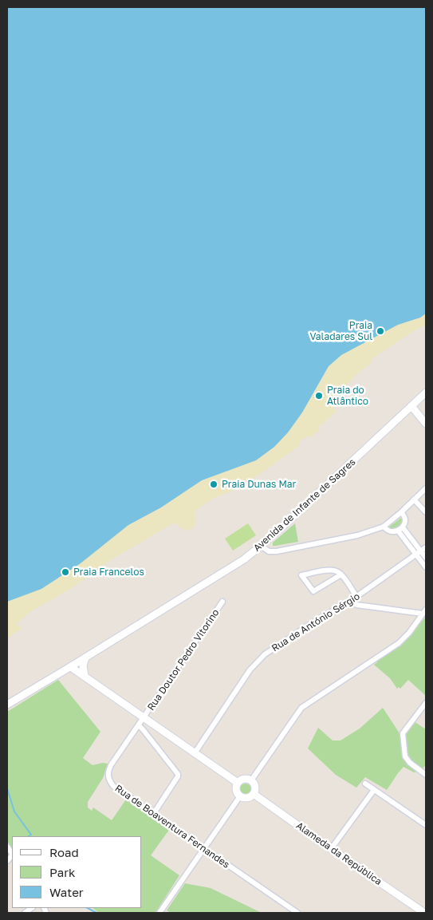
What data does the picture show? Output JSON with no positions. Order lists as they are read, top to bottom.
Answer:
{
  "streets": {
    "main road": ["Avenida de Infante de Sagres", "Alameda da República"],
    "street": ["Rua de António Sérgio", "Rua Doutor Pedro Vitorino", "Rua de Boaventura Fernandes"]
  },
  "crossings": [
    ["Rua Doutor Pedro Vitorino", "Rua de Boaventura Fernandes"]
  ],
  "places": [
    "Praia Valadares Sul",
    "Praia do Atlântico",
    "Praia Dunas Mar",
    "Praia Francelos"
  ],
  "legend": ["Road", "Park", "Water"]
}
